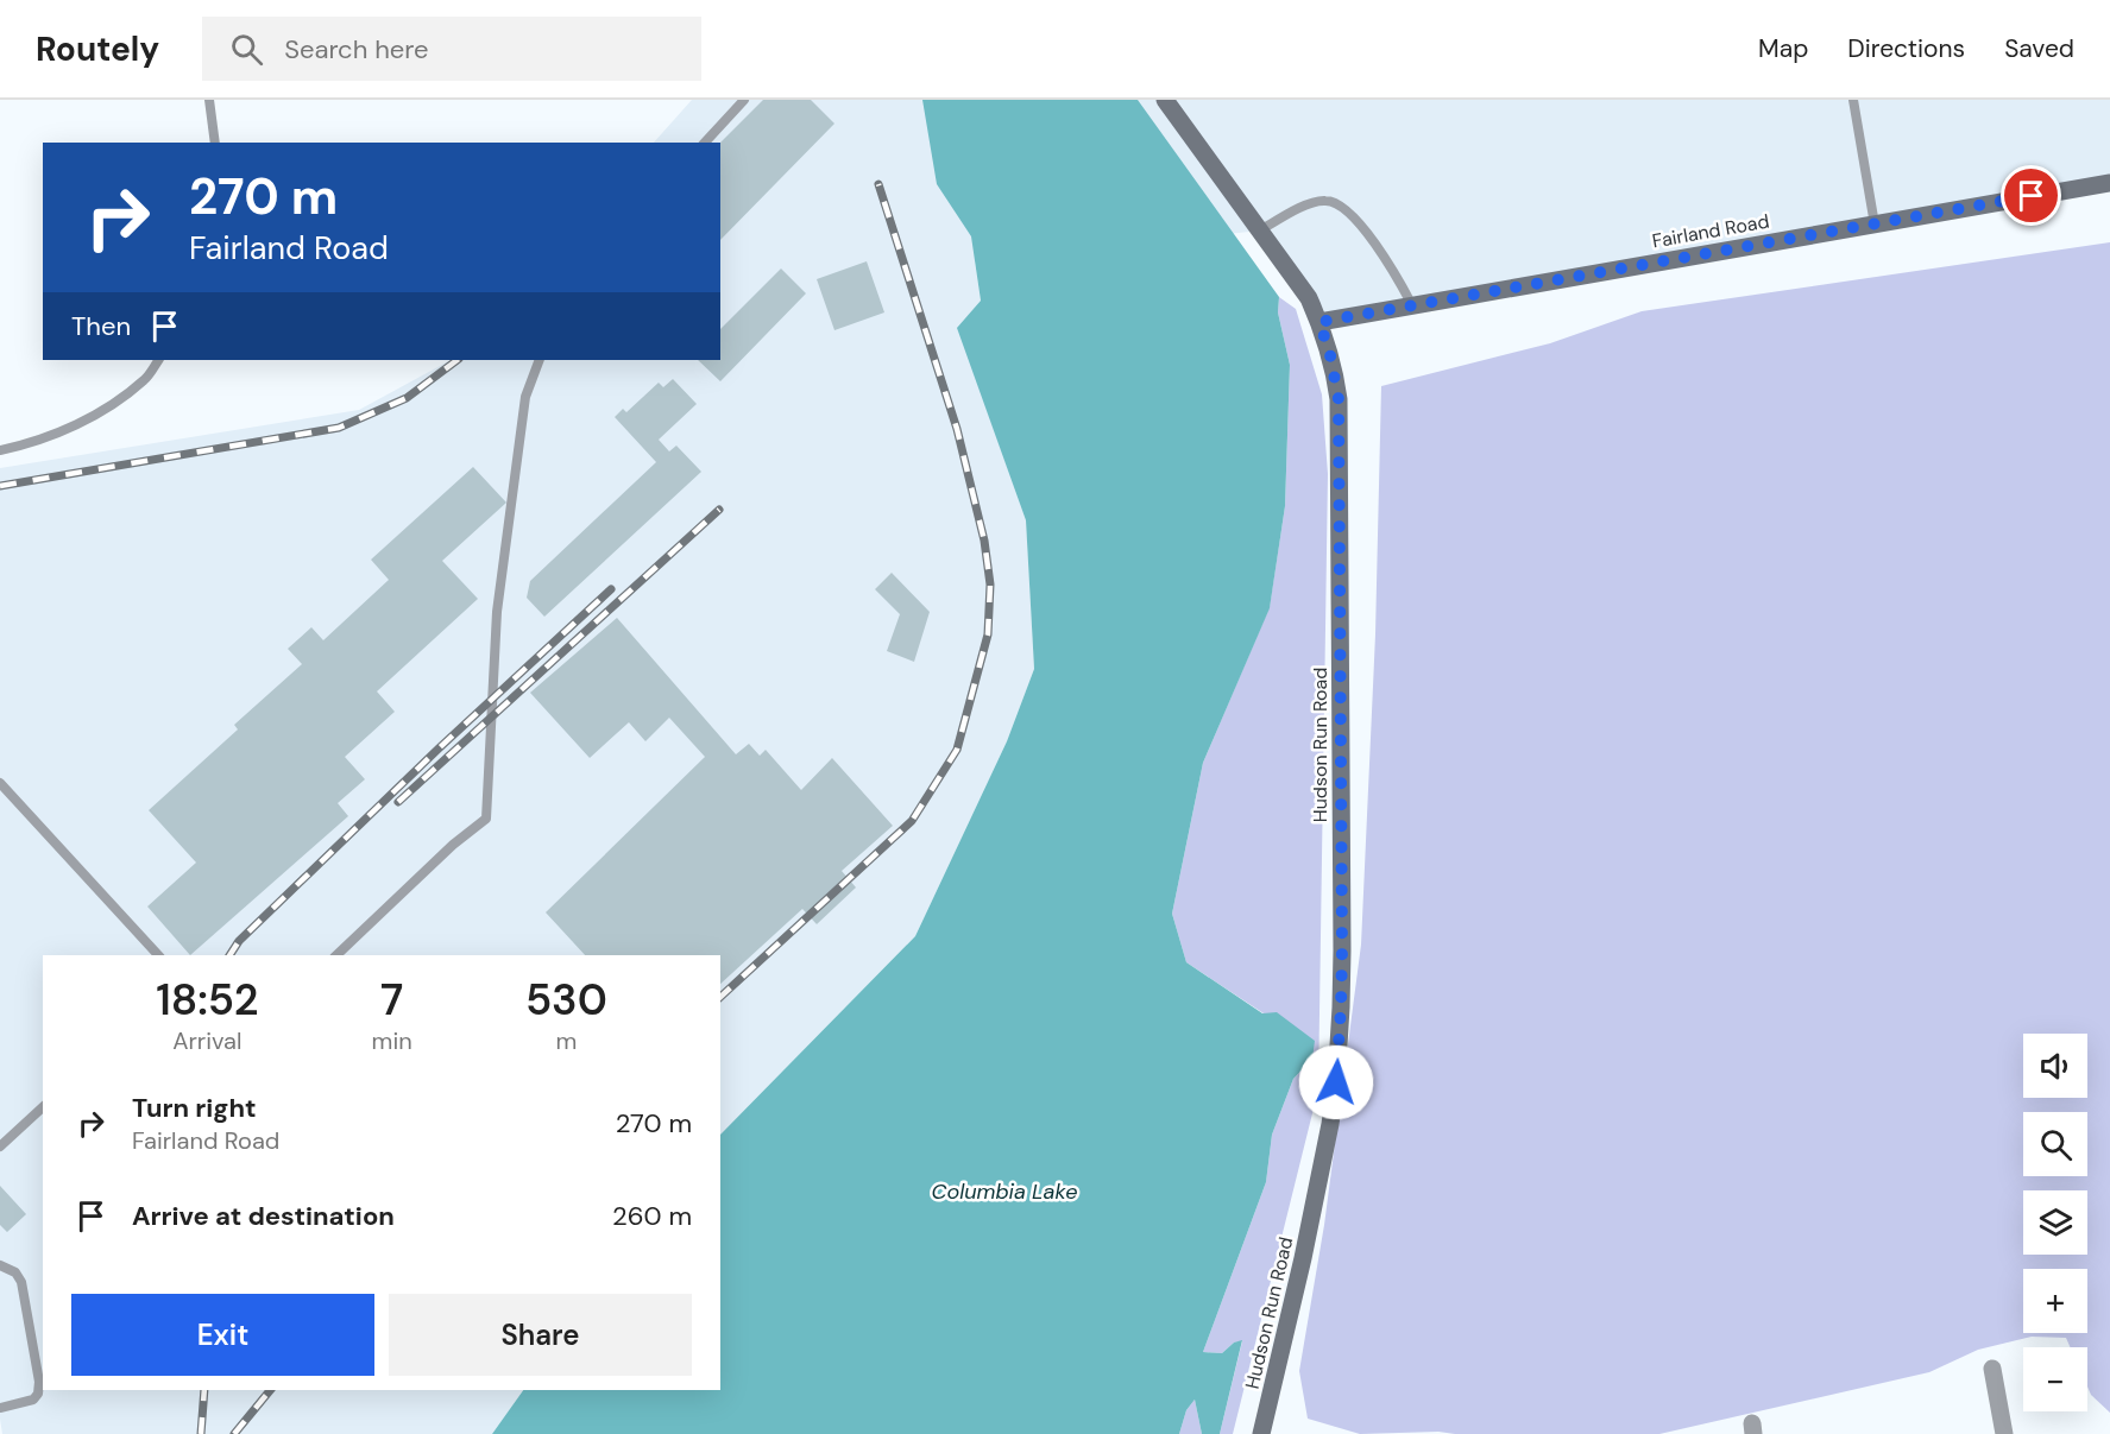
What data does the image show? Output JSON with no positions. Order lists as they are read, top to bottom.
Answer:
{
  "streets": {
    "main road": ["Fairland Road", "Hudson Run Road"]
  },
  "crossings": [
    ["Fairland Road", "Hudson Run Road"]
  ],
  "water": ["Columbia Lake"],
  "page": {
    "header": "Routely",
    "search": "Search here",
    "nav": ["Map", "Directions", "Saved"],
    "turn": ["270 m", "Fairland Road"],
    "then": "Then",
    "eta": [
      "18:52",
      "Arrival",
      "7",
      "min",
      "530",
      "m"
    ],
    "map_buttons": ["+", "−"],
    "list": [
      {
        "name": "Turn right",
        "note": "Fairland Road",
        "value": "270 m"
      },
      {
        "name": "Arrive at destination",
        "value": "260 m"
      }
    ],
    "buttons": ["Exit", "Share"]
  }
}
